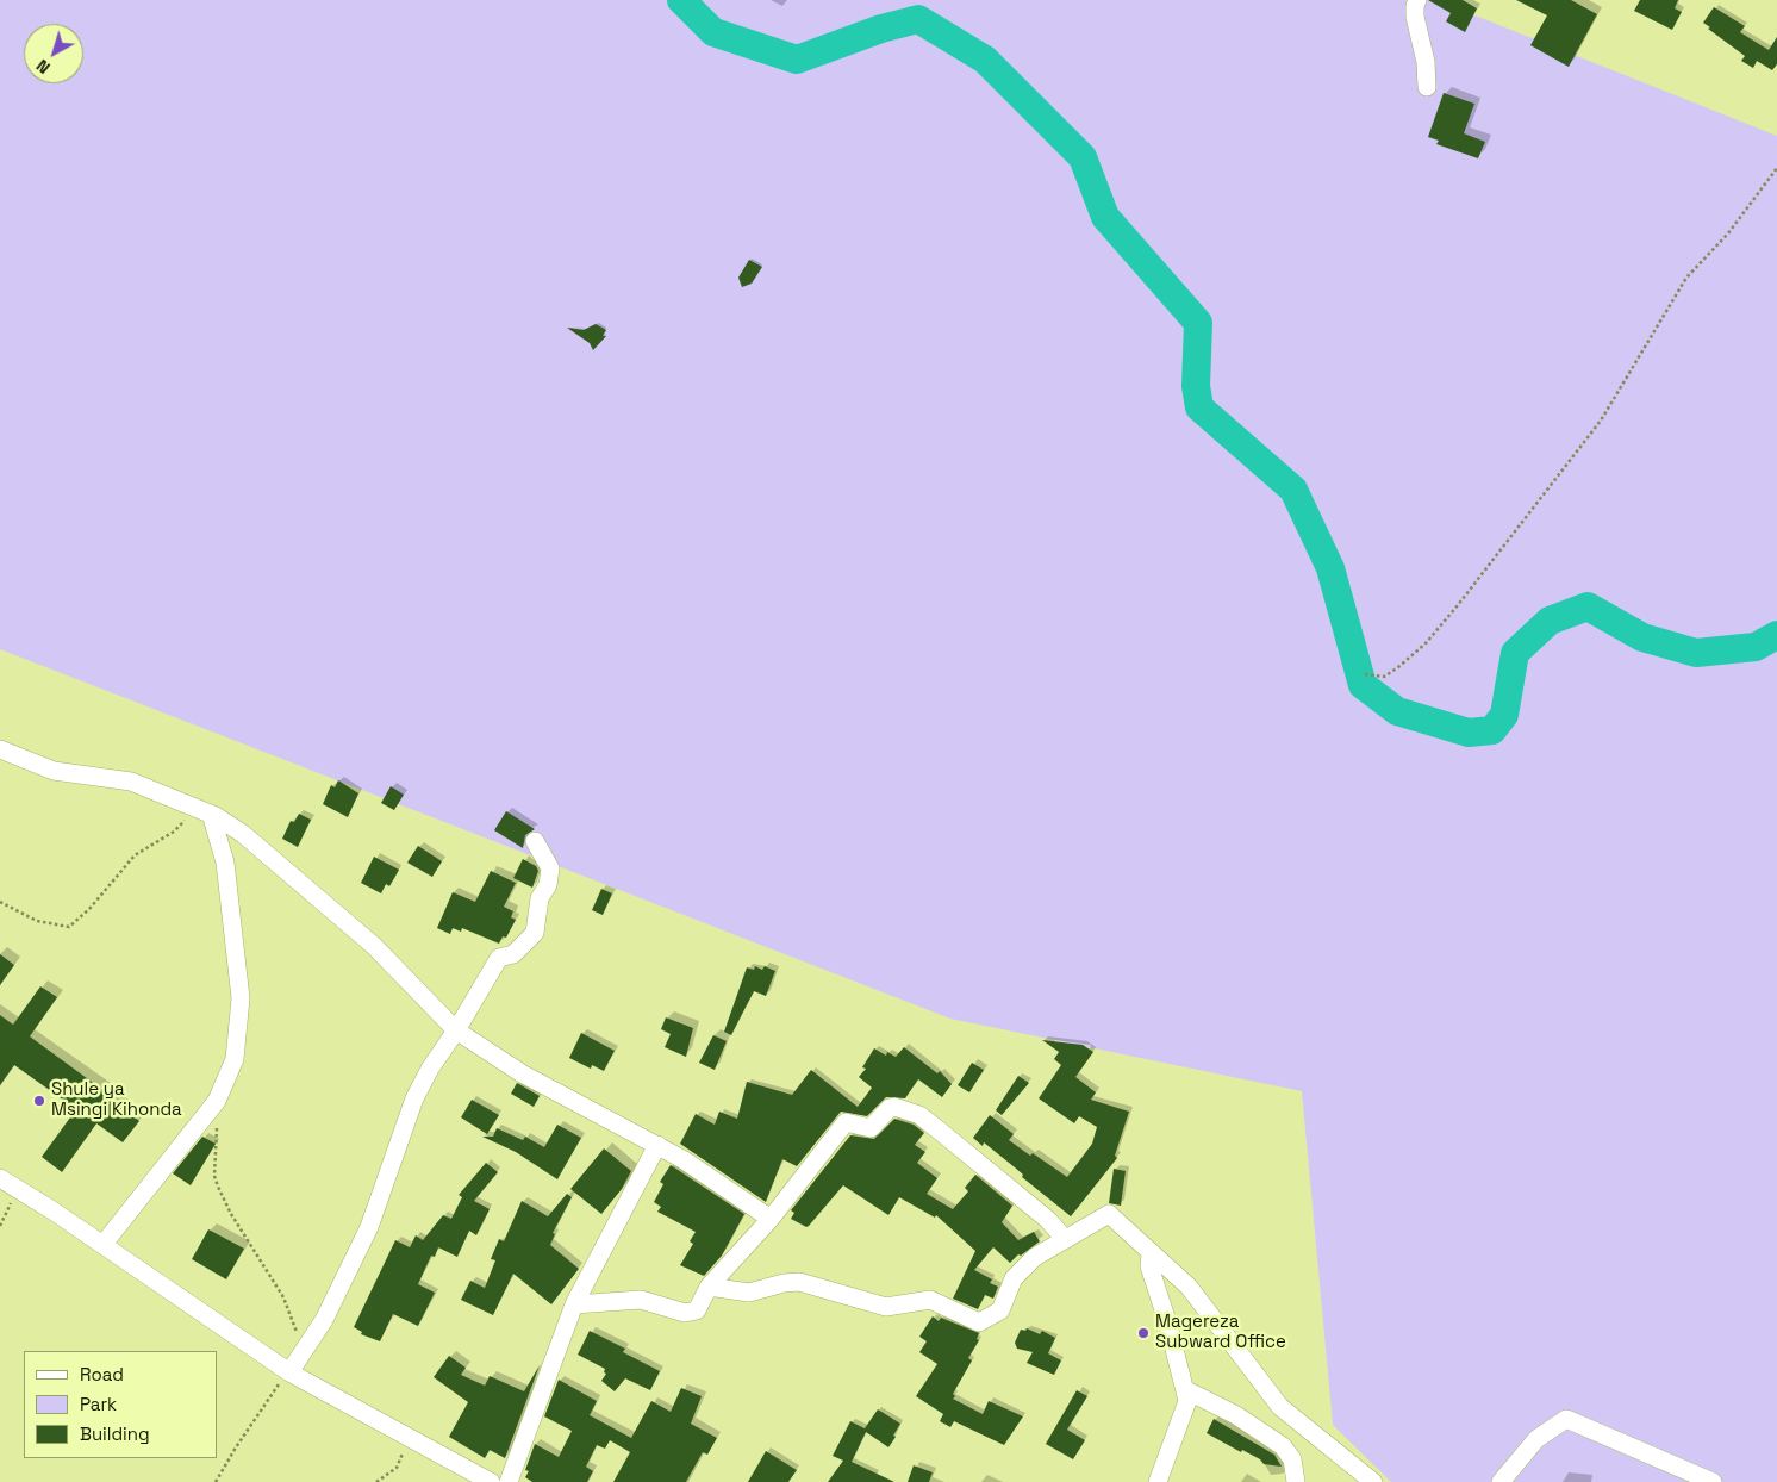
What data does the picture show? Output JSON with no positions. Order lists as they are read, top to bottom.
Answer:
{
  "places": ["Shule ya Msingi Kihonda", "Magereza Subward Office"],
  "legend": ["Road", "Park", "Building"],
  "north": "bottom left"
}
